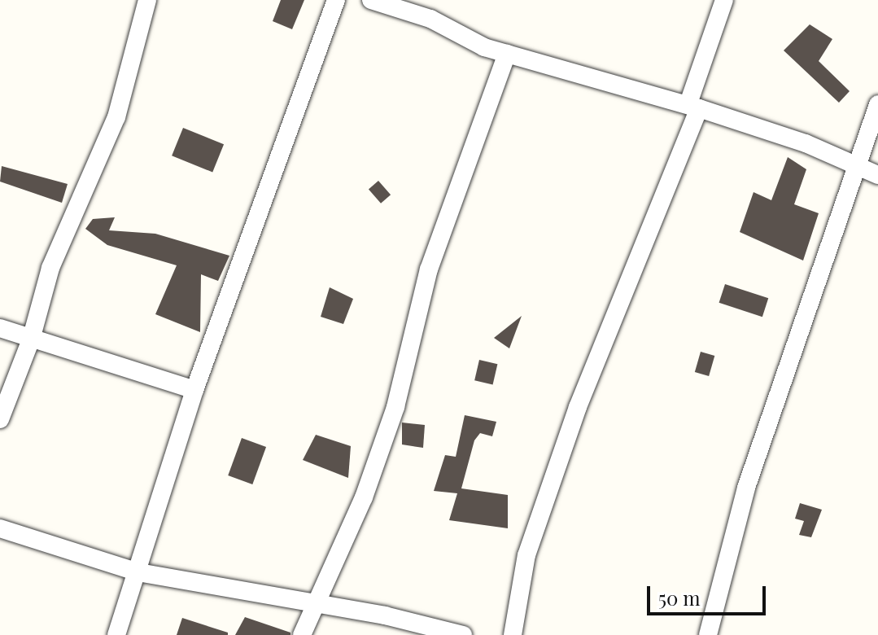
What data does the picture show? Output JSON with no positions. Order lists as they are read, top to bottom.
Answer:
{
  "scale_bar": "50 m"
}
